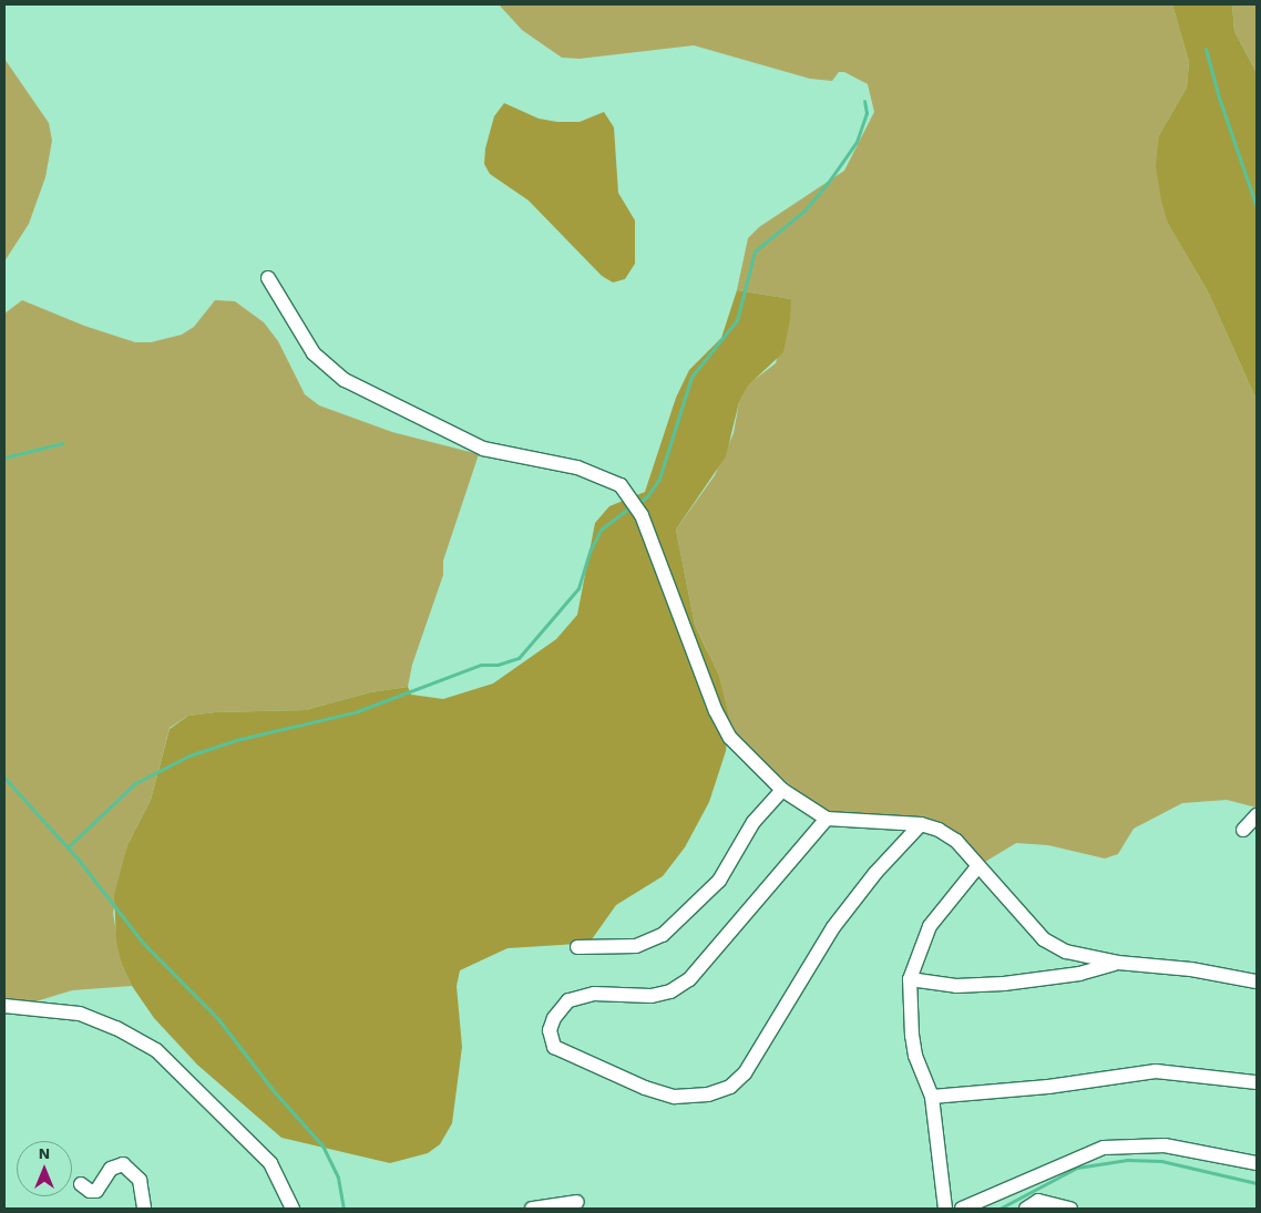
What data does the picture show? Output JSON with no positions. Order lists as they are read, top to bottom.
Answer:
{
  "north": "top"
}
